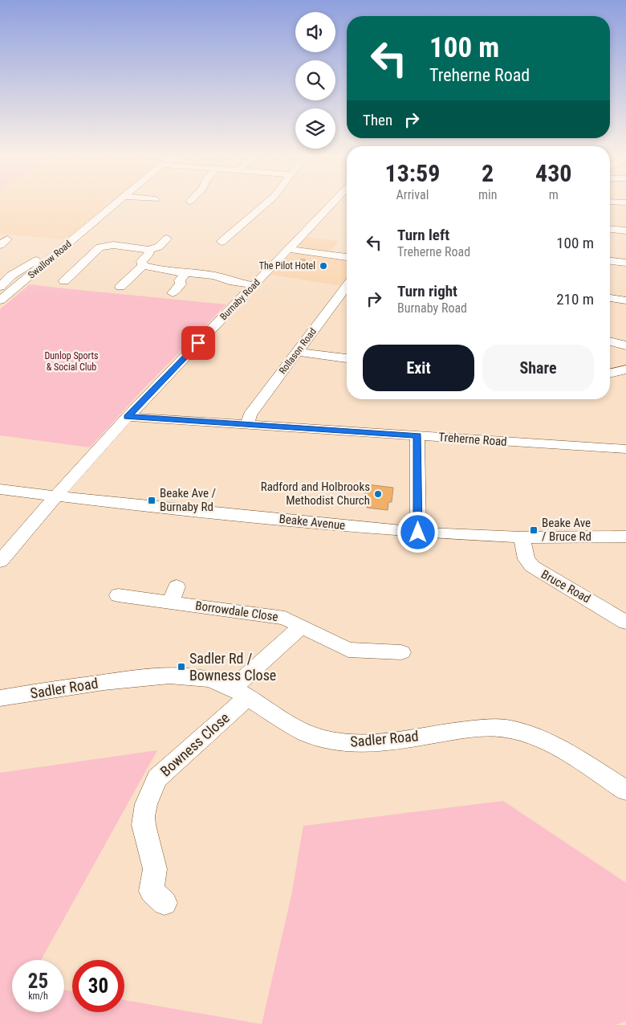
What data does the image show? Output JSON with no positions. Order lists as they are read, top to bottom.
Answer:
{
  "streets": {
    "street": [
      "Swallow Road",
      "Burnaby Road",
      "Rollason Road",
      "Treherne Road",
      "Beake Avenue",
      "Bruce Road",
      "Borrowdale Close",
      "Sadler Road",
      "Bowness Close"
    ]
  },
  "crossings": [
    ["Burnaby Road", "Treherne Road"],
    ["Burnaby Road", "Beake Avenue"],
    ["Rollason Road", "Treherne Road"],
    ["Beake Avenue", "Bruce Road"],
    ["Borrowdale Close", "Sadler Road"],
    ["Borrowdale Close", "Bowness Close"],
    ["Sadler Road", "Bowness Close"]
  ],
  "parks": ["Dunlop Sports & Social Club"],
  "places": {
    "other": ["The Pilot Hotel", "Radford and Holbrooks Methodist Church"],
    "transit": ["Beake Ave / Burnaby Rd", "Beake Ave / Bruce Rd", "Sadler Rd / Bowness Close"]
  },
  "page": {
    "turn": ["100 m", "Treherne Road"],
    "then": "Then",
    "eta": [
      "13:59",
      "Arrival",
      "2",
      "min",
      "430",
      "m"
    ],
    "list": [
      {
        "name": "Turn left",
        "note": "Treherne Road",
        "value": "100 m"
      },
      {
        "name": "Turn right",
        "note": "Burnaby Road",
        "value": "210 m"
      }
    ],
    "buttons": ["Exit", "Share"],
    "speed": "25 km/h",
    "limit": "30"
  }
}
